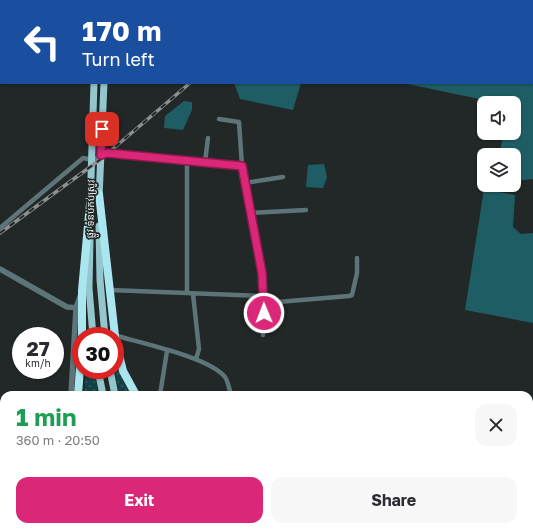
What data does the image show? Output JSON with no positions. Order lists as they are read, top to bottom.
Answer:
{
  "streets": {
    "main road": ["ផ្លូវ ទំនប់កប់ស្រូវ"]
  },
  "page": {
    "turn": ["170 m", "Turn left"],
    "speed": "27 km/h",
    "limit": "30",
    "heading": ["1 min", "360 m · 20:50"],
    "buttons": ["Exit", "Share"]
  }
}
